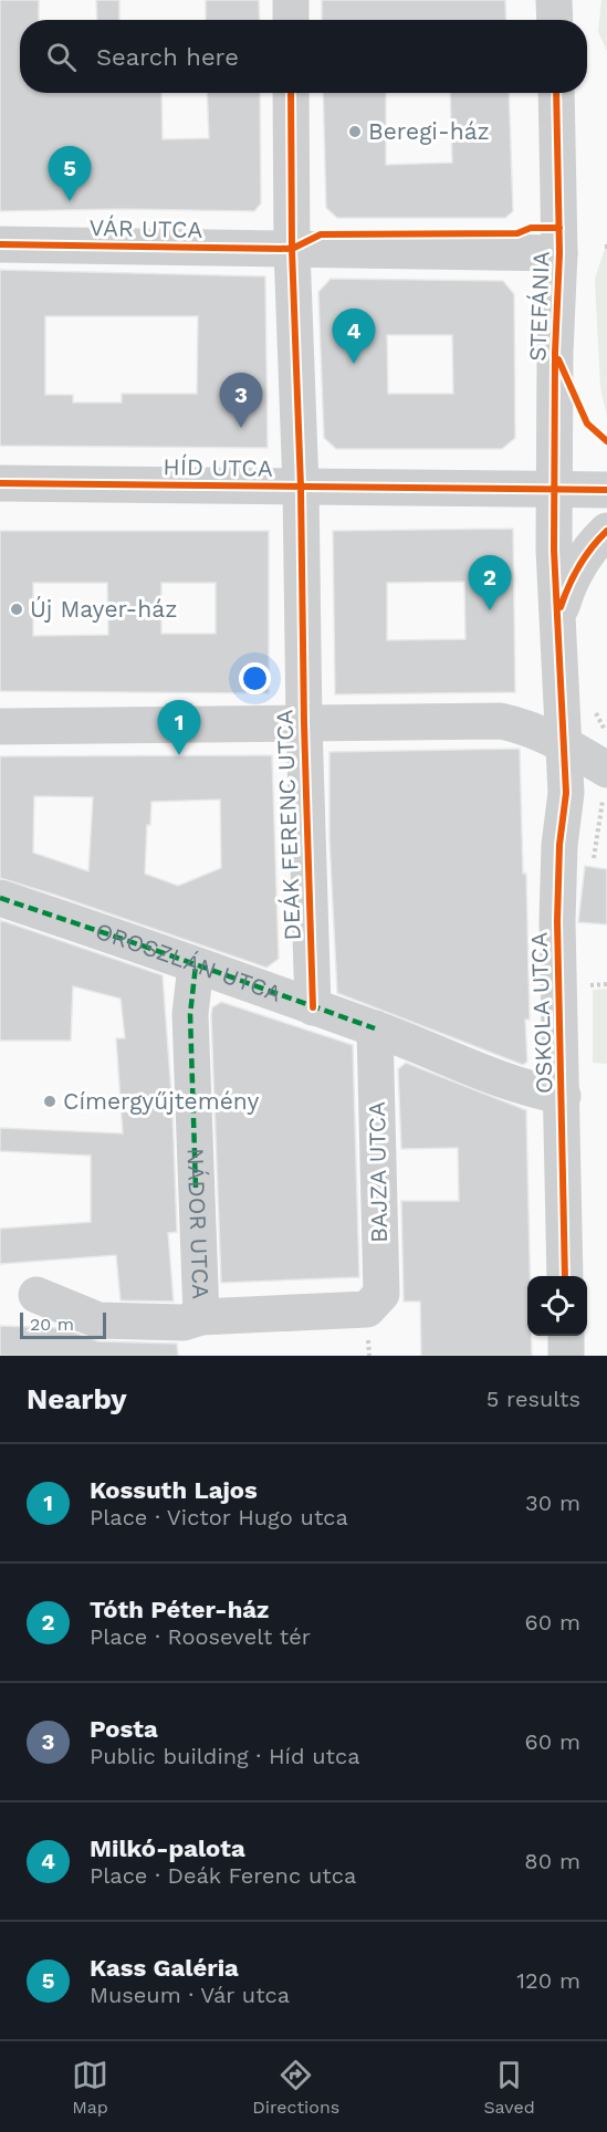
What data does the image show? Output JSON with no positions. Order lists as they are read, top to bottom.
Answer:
{
  "streets": {
    "street": [
      "VÁR UTCA",
      "STEFÁNIA",
      "HÍD UTCA",
      "DEÁK FERENC UTCA",
      "OROSZLÁN UTCA",
      "OSKOLA UTCA",
      "BAJZA UTCA",
      "NÁDOR UTCA"
    ]
  },
  "crossings": [
    ["VÁR UTCA", "STEFÁNIA"],
    ["VÁR UTCA", "DEÁK FERENC UTCA"],
    ["STEFÁNIA", "HÍD UTCA"],
    ["STEFÁNIA", "OSKOLA UTCA"],
    ["HÍD UTCA", "DEÁK FERENC UTCA"],
    ["DEÁK FERENC UTCA", "OROSZLÁN UTCA"],
    ["OROSZLÁN UTCA", "OSKOLA UTCA"],
    ["OROSZLÁN UTCA", "BAJZA UTCA"],
    ["OROSZLÁN UTCA", "NÁDOR UTCA"],
    ["BAJZA UTCA", "NÁDOR UTCA"]
  ],
  "places": ["Beregi-ház", "Új Mayer-ház", "Címergyűjtemény"],
  "scale_bar": "20 m",
  "page": {
    "search": "Search here",
    "pins": [
      "5",
      "4",
      "3",
      "2",
      "1"
    ],
    "scale": "20 m",
    "heading": ["Nearby", "5 results"],
    "list": [
      {
        "mark": "1",
        "name": "Kossuth Lajos",
        "note": "Place · Victor Hugo utca",
        "value": "30 m"
      },
      {
        "mark": "2",
        "name": "Tóth Péter-ház",
        "note": "Place · Roosevelt tér",
        "value": "60 m"
      },
      {
        "mark": "3",
        "name": "Posta",
        "note": "Public building · Híd utca",
        "value": "60 m"
      },
      {
        "mark": "4",
        "name": "Milkó-palota",
        "note": "Place · Deák Ferenc utca",
        "value": "80 m"
      },
      {
        "mark": "5",
        "name": "Kass Galéria",
        "note": "Museum · Vár utca",
        "value": "120 m"
      }
    ],
    "nav": ["Map", "Directions", "Saved"]
  }
}
